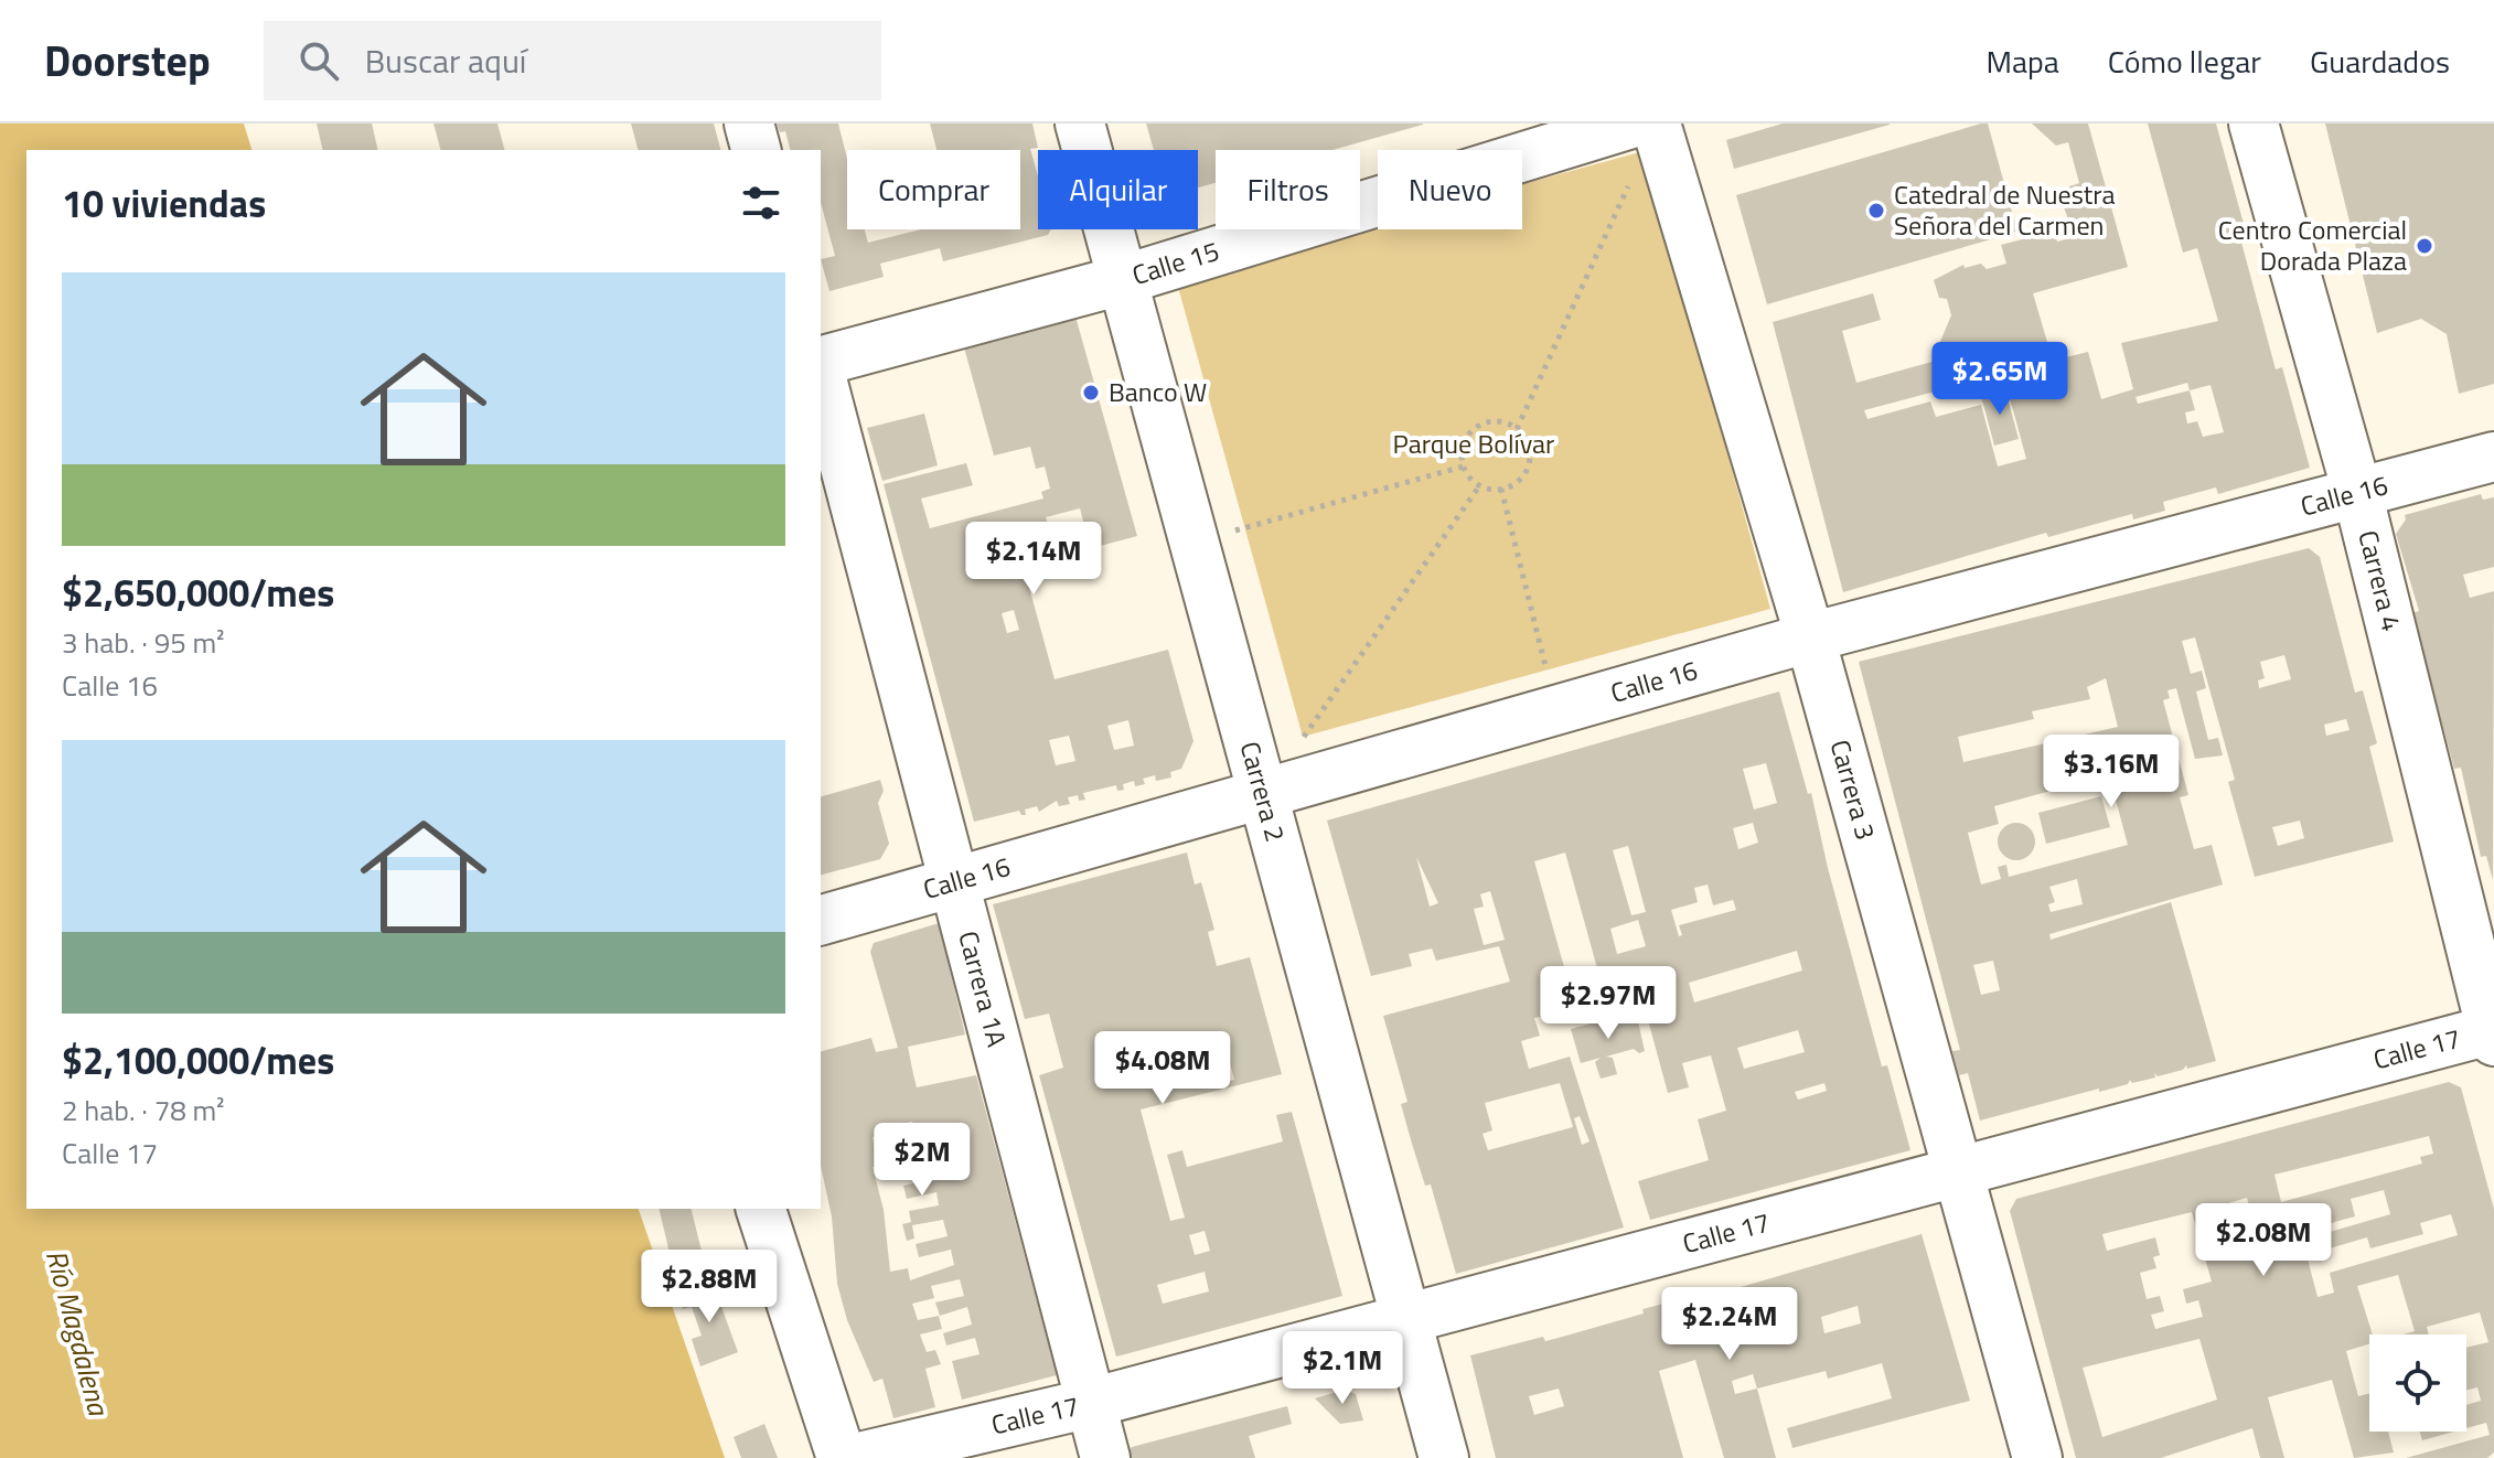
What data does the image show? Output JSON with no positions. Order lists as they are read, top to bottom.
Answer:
{
  "streets": {
    "street": [
      "Calle 15",
      "Calle 16",
      "Carrera 4",
      "Carrera 3",
      "Carrera 2",
      "Carrera 1A",
      "Calle 17"
    ]
  },
  "crossings": [
    ["Calle 15", "Carrera 2"],
    ["Calle 16", "Carrera 4"],
    ["Calle 16", "Carrera 3"],
    ["Calle 16", "Carrera 2"],
    ["Calle 16", "Carrera 1A"],
    ["Carrera 4", "Calle 17"],
    ["Carrera 3", "Calle 17"],
    ["Carrera 2", "Calle 17"],
    ["Carrera 1A", "Calle 17"]
  ],
  "water": ["Río Magdalena"],
  "parks": ["Parque Bolívar"],
  "places": ["Catedral de Nuestra Señora del Carmen", "Centro Comercial Dorada Plaza", "Banco W"],
  "page": {
    "header": "Doorstep",
    "search": "Buscar aquí",
    "nav": ["Mapa", "Cómo llegar", "Guardados"],
    "chip": [
      "Comprar",
      "Alquilar",
      "Filtros",
      "Nuevo"
    ],
    "heading": "10 viviendas",
    "list": [
      {
        "name": "$2,650,000/mes",
        "note": "3 hab. · 95 m² · Calle 16"
      },
      {
        "name": "$2,100,000/mes",
        "note": "2 hab. · 78 m² · Calle 17"
      }
    ],
    "price": [
      "$2.65M",
      "$2.14M",
      "$3.16M",
      "$2.97M",
      "$4.08M",
      "$2M",
      "$2.08M",
      "$2.88M",
      "$2.24M",
      "$2.1M"
    ]
  }
}
